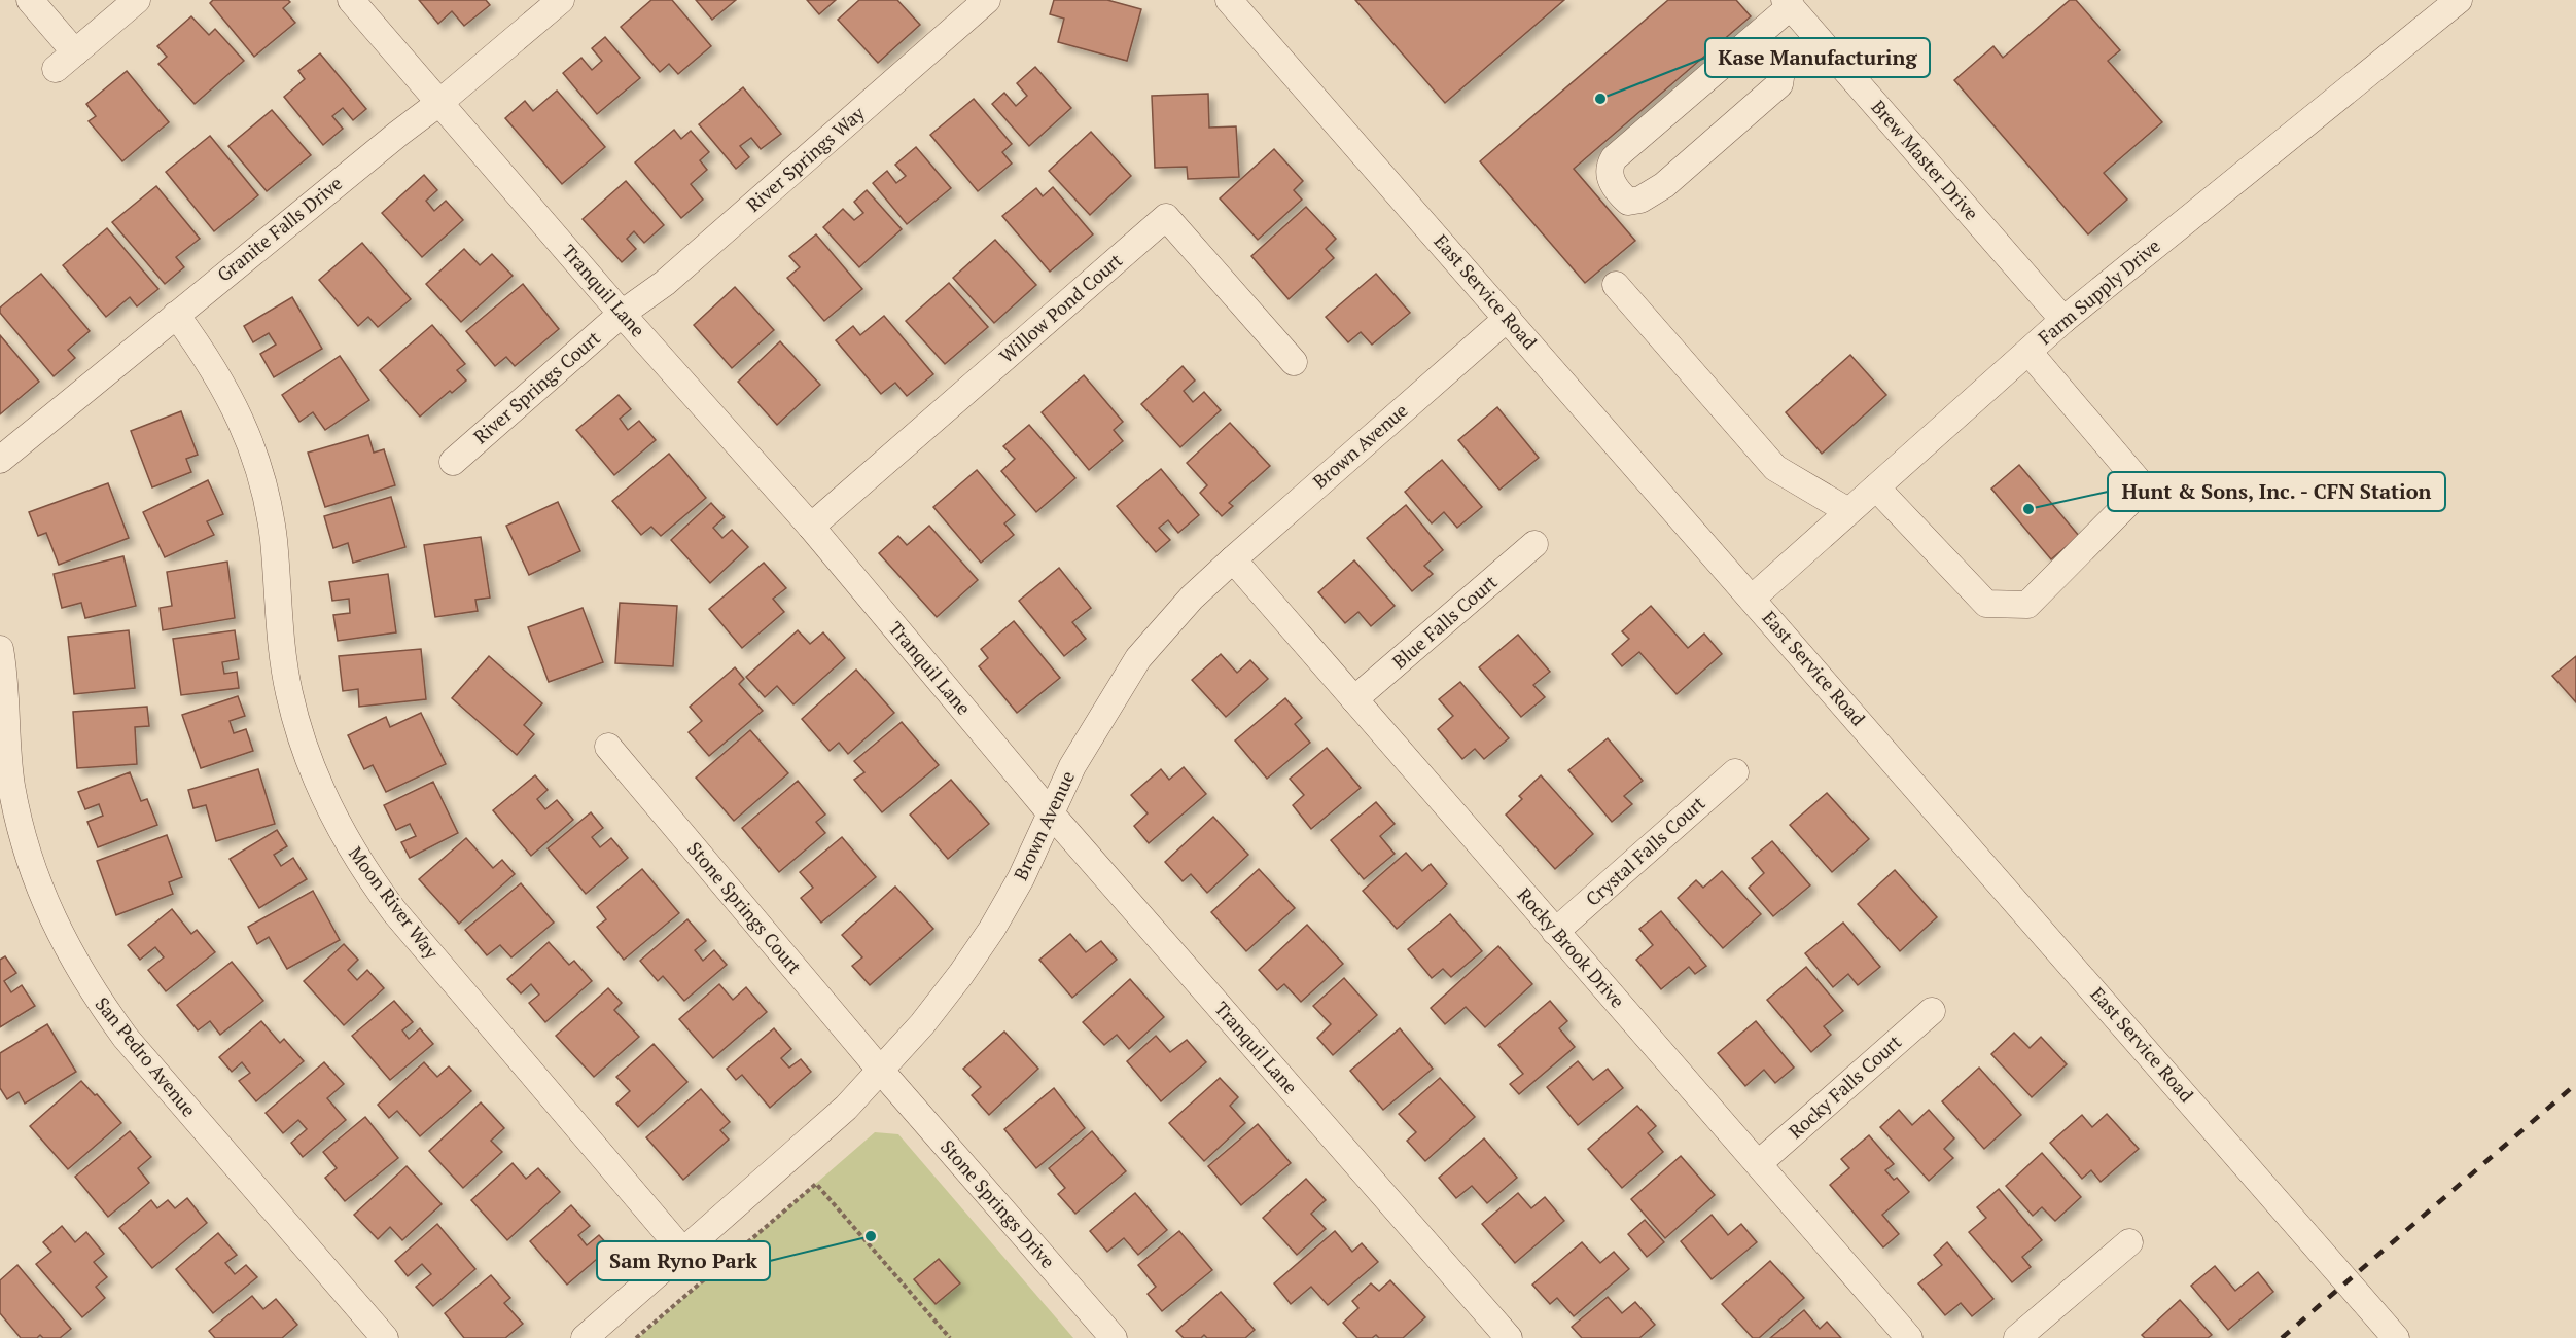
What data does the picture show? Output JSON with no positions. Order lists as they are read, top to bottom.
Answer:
{
  "streets": {
    "street": [
      "River Springs Way",
      "Brew Master Drive",
      "Granite Falls Drive",
      "Tranquil Lane",
      "East Service Road",
      "Farm Supply Drive",
      "Willow Pond Court",
      "River Springs Court",
      "Brown Avenue",
      "Blue Falls Court",
      "Crystal Falls Court",
      "Moon River Way",
      "Stone Springs Court",
      "Rocky Brook Drive",
      "San Pedro Avenue",
      "Rocky Falls Court",
      "Stone Springs Drive"
    ]
  },
  "crossings": [
    ["River Springs Way", "Tranquil Lane"],
    ["River Springs Way", "River Springs Court"],
    ["Brew Master Drive", "Farm Supply Drive"],
    ["Granite Falls Drive", "Tranquil Lane"],
    ["Granite Falls Drive", "Moon River Way"],
    ["Tranquil Lane", "Willow Pond Court"],
    ["Tranquil Lane", "River Springs Court"],
    ["Tranquil Lane", "Brown Avenue"],
    ["East Service Road", "Farm Supply Drive"],
    ["East Service Road", "Brown Avenue"],
    ["Brown Avenue", "Moon River Way"],
    ["Brown Avenue", "Stone Springs Court"],
    ["Brown Avenue", "Rocky Brook Drive"],
    ["Brown Avenue", "Stone Springs Drive"],
    ["Blue Falls Court", "Rocky Brook Drive"],
    ["Crystal Falls Court", "Rocky Brook Drive"],
    ["Stone Springs Court", "Stone Springs Drive"],
    ["Rocky Brook Drive", "Rocky Falls Court"]
  ],
  "places": ["Kase Manufacturing", "Hunt & Sons, Inc. - CFN Station", "Sam Ryno Park"]
}
